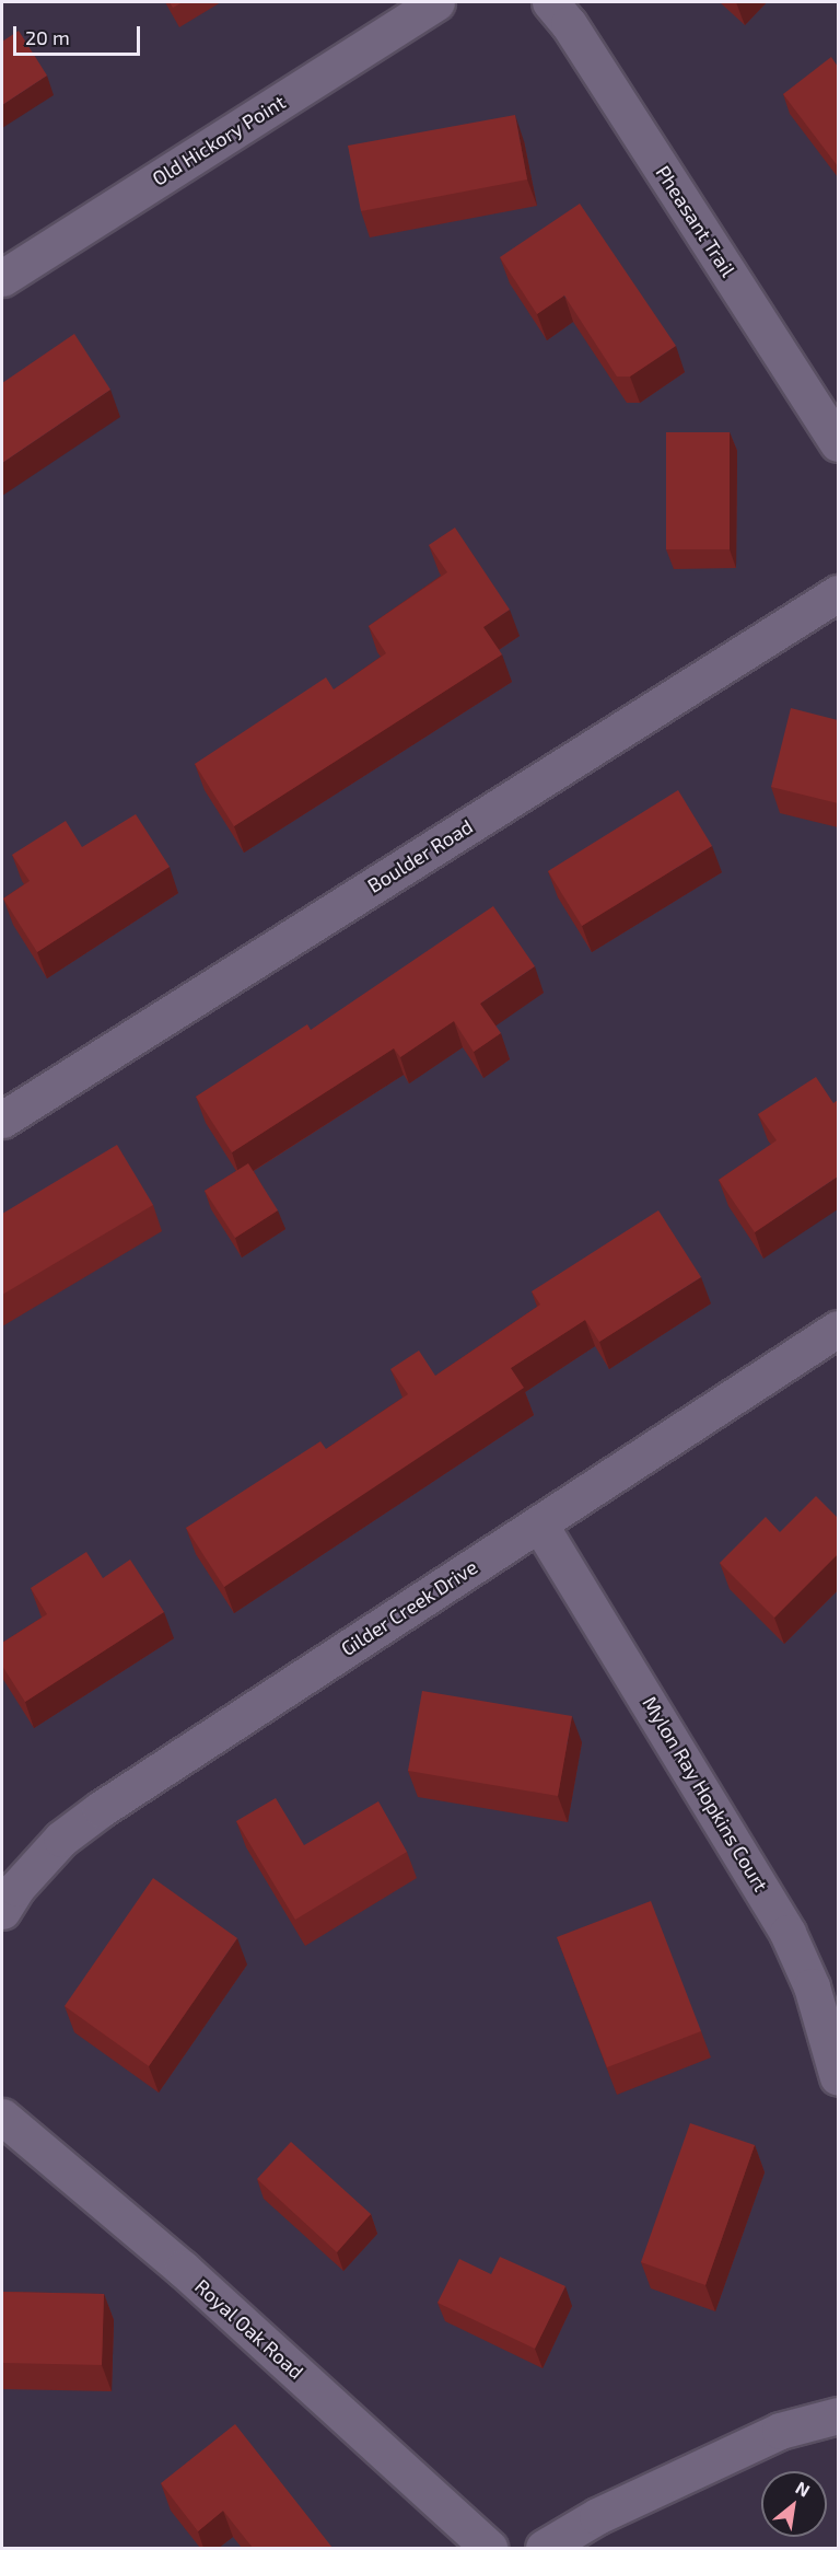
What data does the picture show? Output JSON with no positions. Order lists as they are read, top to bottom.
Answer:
{
  "streets": {
    "street": [
      "Old Hickory Point",
      "Pheasant Trail",
      "Boulder Road",
      "Gilder Creek Drive",
      "Mylon Ray Hopkins Court",
      "Royal Oak Road"
    ]
  },
  "crossings": [
    ["Gilder Creek Drive", "Mylon Ray Hopkins Court"]
  ],
  "scale_bar": "20 m",
  "north": "top right"
}
